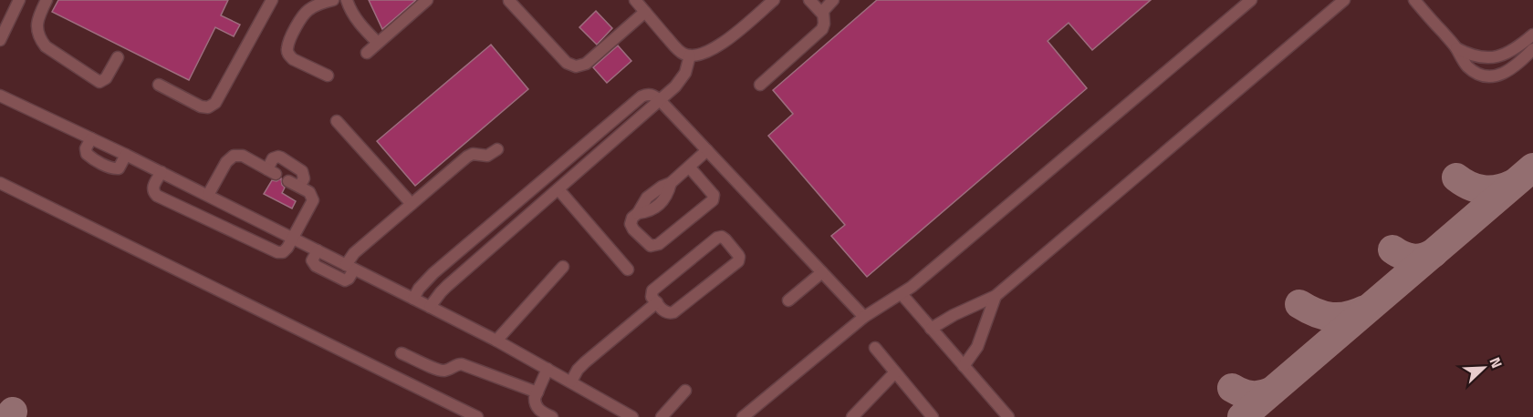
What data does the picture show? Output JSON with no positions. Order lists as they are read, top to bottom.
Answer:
{
  "north": "top right"
}
